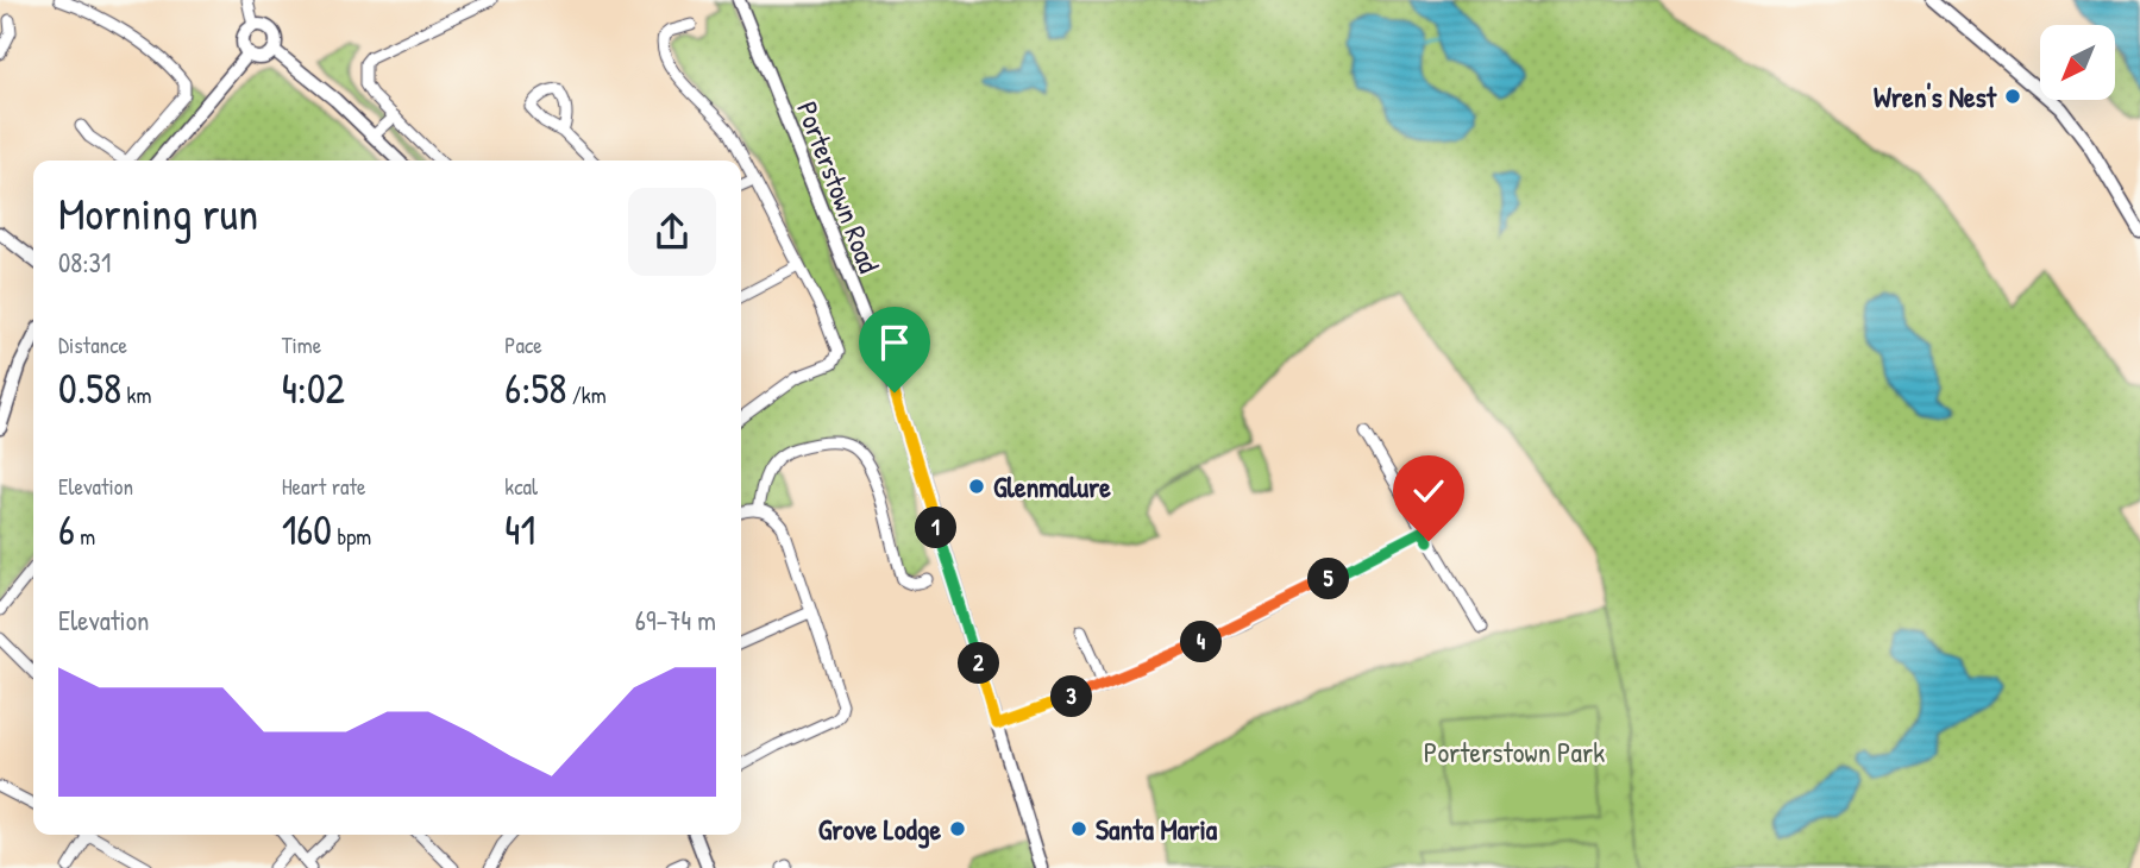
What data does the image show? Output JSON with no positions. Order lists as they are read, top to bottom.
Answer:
{
  "streets": {
    "street": ["Porterstown Road"]
  },
  "parks": ["Porterstown Park"],
  "places": [
    "Wren's Nest",
    "Glenmalure",
    "Grove Lodge",
    "Santa Maria"
  ],
  "north": "bottom left",
  "page": {
    "heading": ["Morning run", "08:31"],
    "stats": [
      ["Distance", "0.58 km"],
      ["Time", "4:02"],
      ["Pace", "6:58 /km"],
      ["Elevation", "6 m"],
      ["Heart rate", "160 bpm"],
      ["kcal", "41"]
    ],
    "pins": [
      "1",
      "5",
      "4",
      "2",
      "3"
    ],
    "chart": ["Elevation", "69–74 m"]
  }
}
